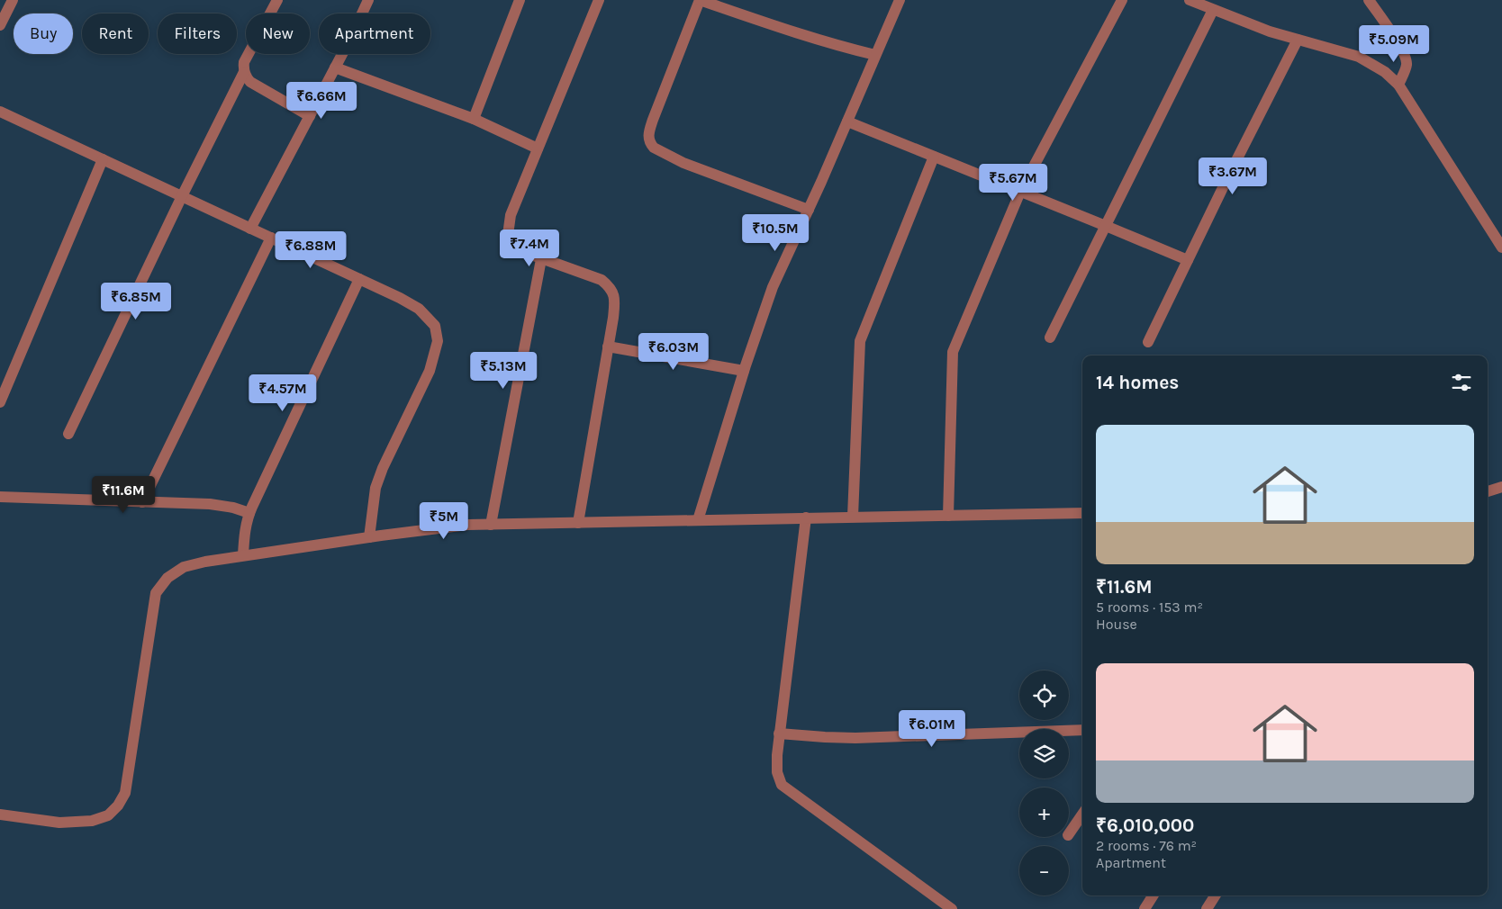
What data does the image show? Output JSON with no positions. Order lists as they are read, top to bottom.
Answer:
{
  "page": {
    "chip": [
      "Buy",
      "Rent",
      "Filters",
      "New",
      "Apartment"
    ],
    "price": [
      "₹5.09M",
      "₹6.66M",
      "₹3.67M",
      "₹5.67M",
      "₹10.5M",
      "₹7.4M",
      "₹6.88M",
      "₹6.85M",
      "₹6.03M",
      "₹5.13M",
      "₹4.57M",
      "₹11.6M",
      "₹5M",
      "₹6.01M"
    ],
    "heading": "14 homes",
    "list": [
      {
        "name": "₹11.6M",
        "note": "5 rooms · 153 m² · House"
      },
      {
        "name": "₹6,010,000",
        "note": "2 rooms · 76 m² · Apartment"
      }
    ],
    "map_buttons": ["+", "−"]
  }
}
